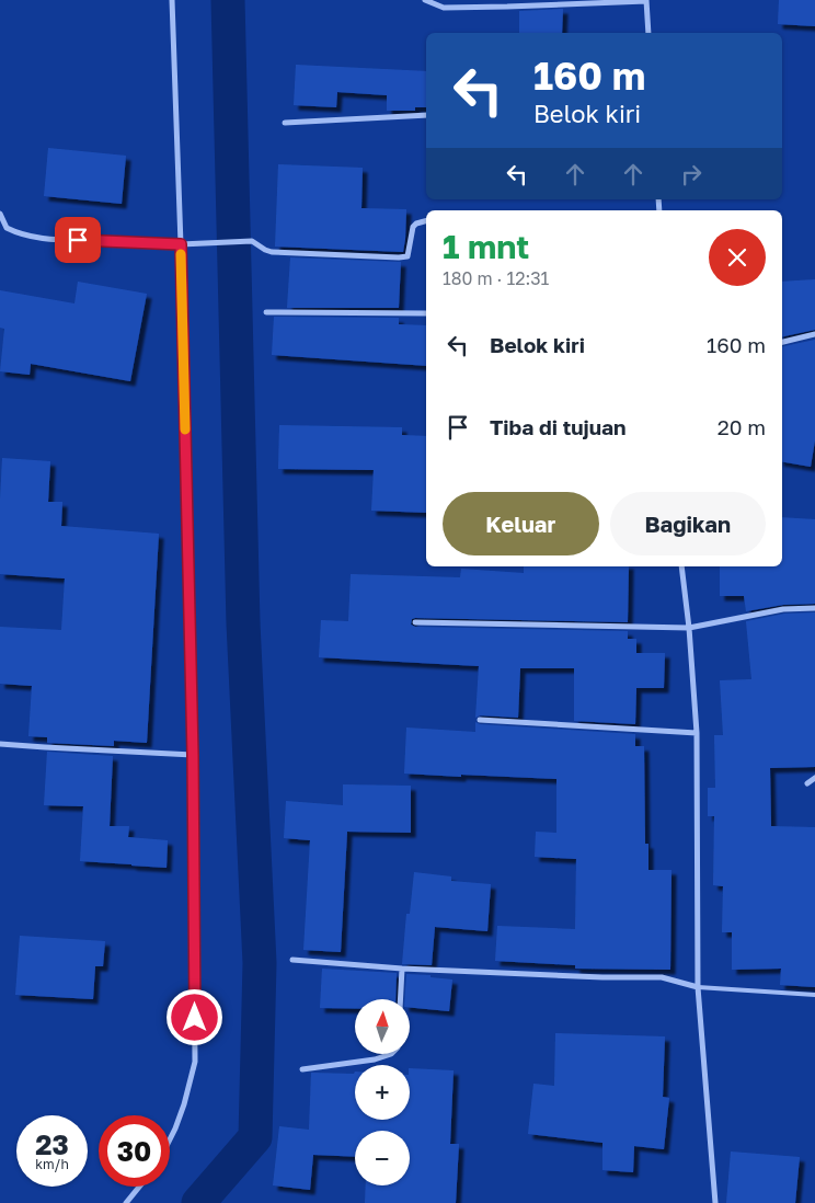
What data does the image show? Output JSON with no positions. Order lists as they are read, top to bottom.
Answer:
{
  "north": "top",
  "page": {
    "turn": ["160 m", "Belok kiri"],
    "heading": ["1 mnt", "180 m · 12:31"],
    "list": [
      {
        "name": "Belok kiri",
        "value": "160 m"
      },
      {
        "name": "Tiba di tujuan",
        "value": "20 m"
      }
    ],
    "buttons": ["Keluar", "Bagikan"],
    "map_buttons": ["+", "−"],
    "speed": "23 km/h",
    "limit": "30"
  }
}
